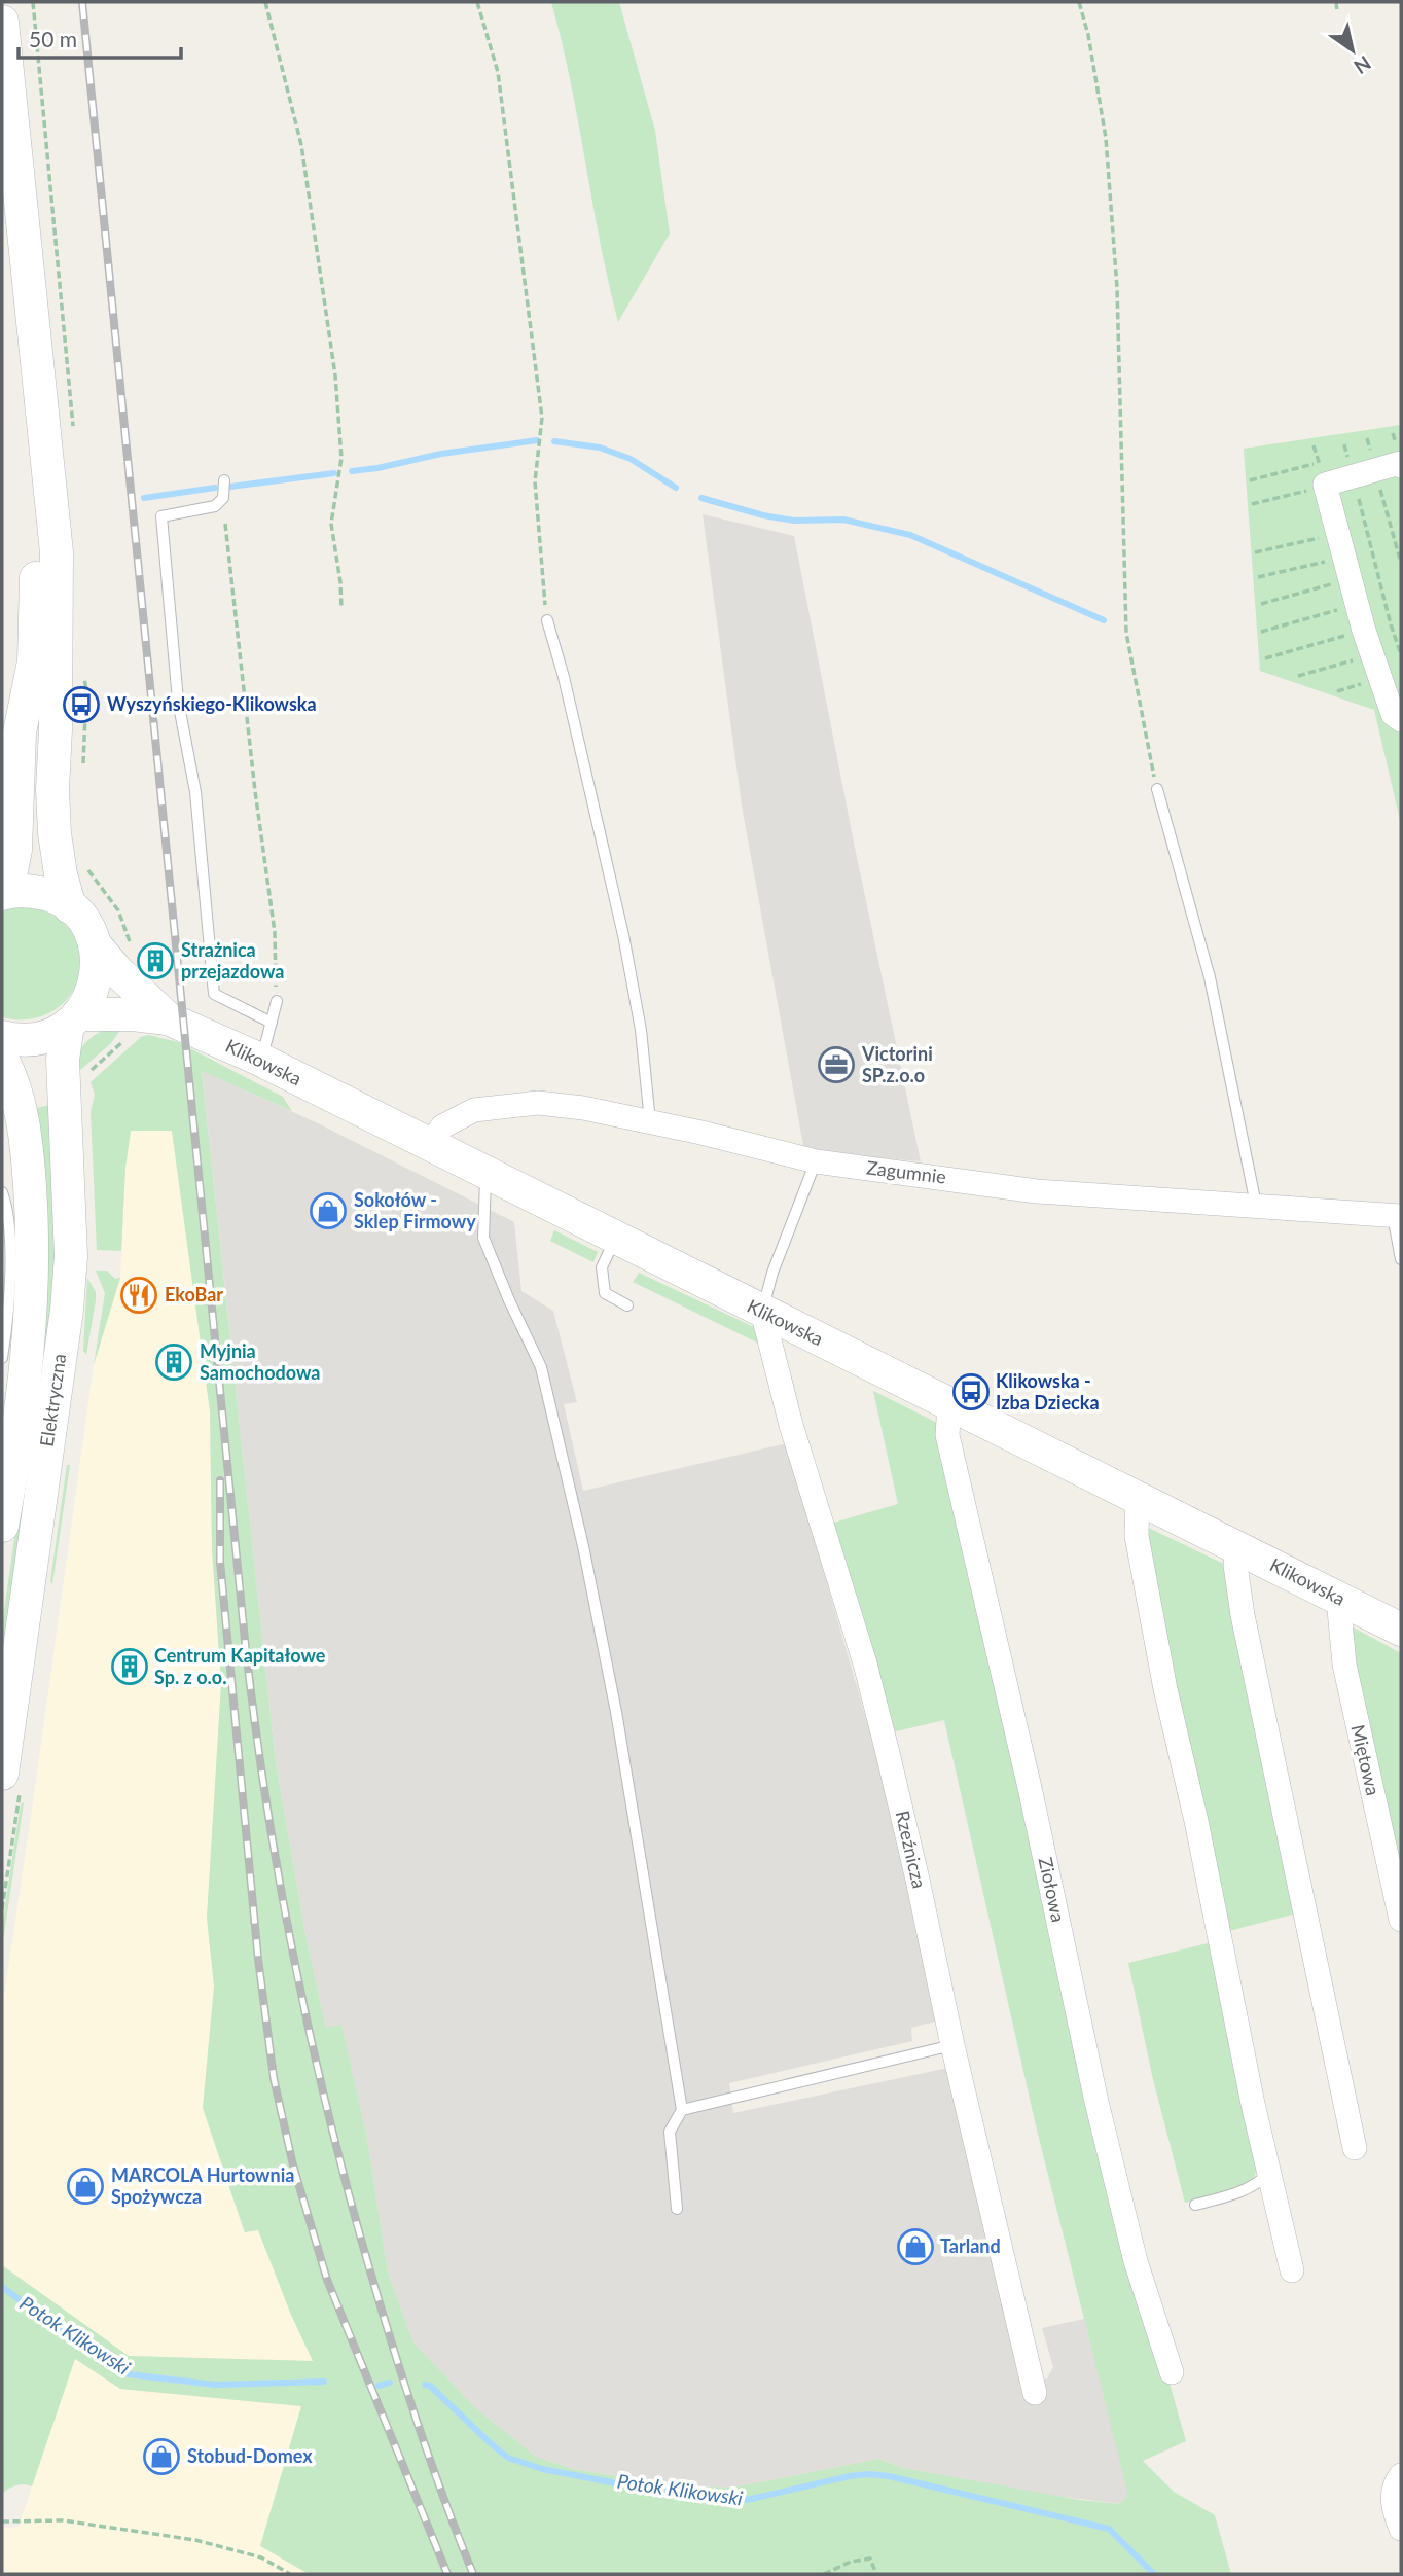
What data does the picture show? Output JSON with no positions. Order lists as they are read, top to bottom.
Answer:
{
  "streets": {
    "main road": ["Klikowska", "Elektryczna"],
    "street": [
      "Zagumnie",
      "Miętowa",
      "Rzeźnicza",
      "Ziołowa"
    ]
  },
  "crossings": [
    ["Klikowska", "Zagumnie"],
    ["Klikowska", "Elektryczna"],
    ["Klikowska", "Miętowa"],
    ["Klikowska", "Rzeźnicza"],
    ["Klikowska", "Ziołowa"]
  ],
  "water": ["Potok Klikowski"],
  "places": {
    "bus stop": ["Wyszyńskiego-Klikowska", "Klikowska - Izba Dziecka"],
    "building": ["Strażnica przejazdowa", "Myjnia Samochodowa", "Centrum Kapitałowe Sp. z o.o."],
    "office": ["Victorini SP.z.o.o"],
    "shop": [
      "Sokołów - Sklep Firmowy",
      "MARCOLA Hurtownia Spożywcza",
      "Tarland",
      "Stobud-Domex"
    ],
    "restaurant": ["EkoBar"]
  },
  "scale_bar": "50 m",
  "north": "bottom right"
}
